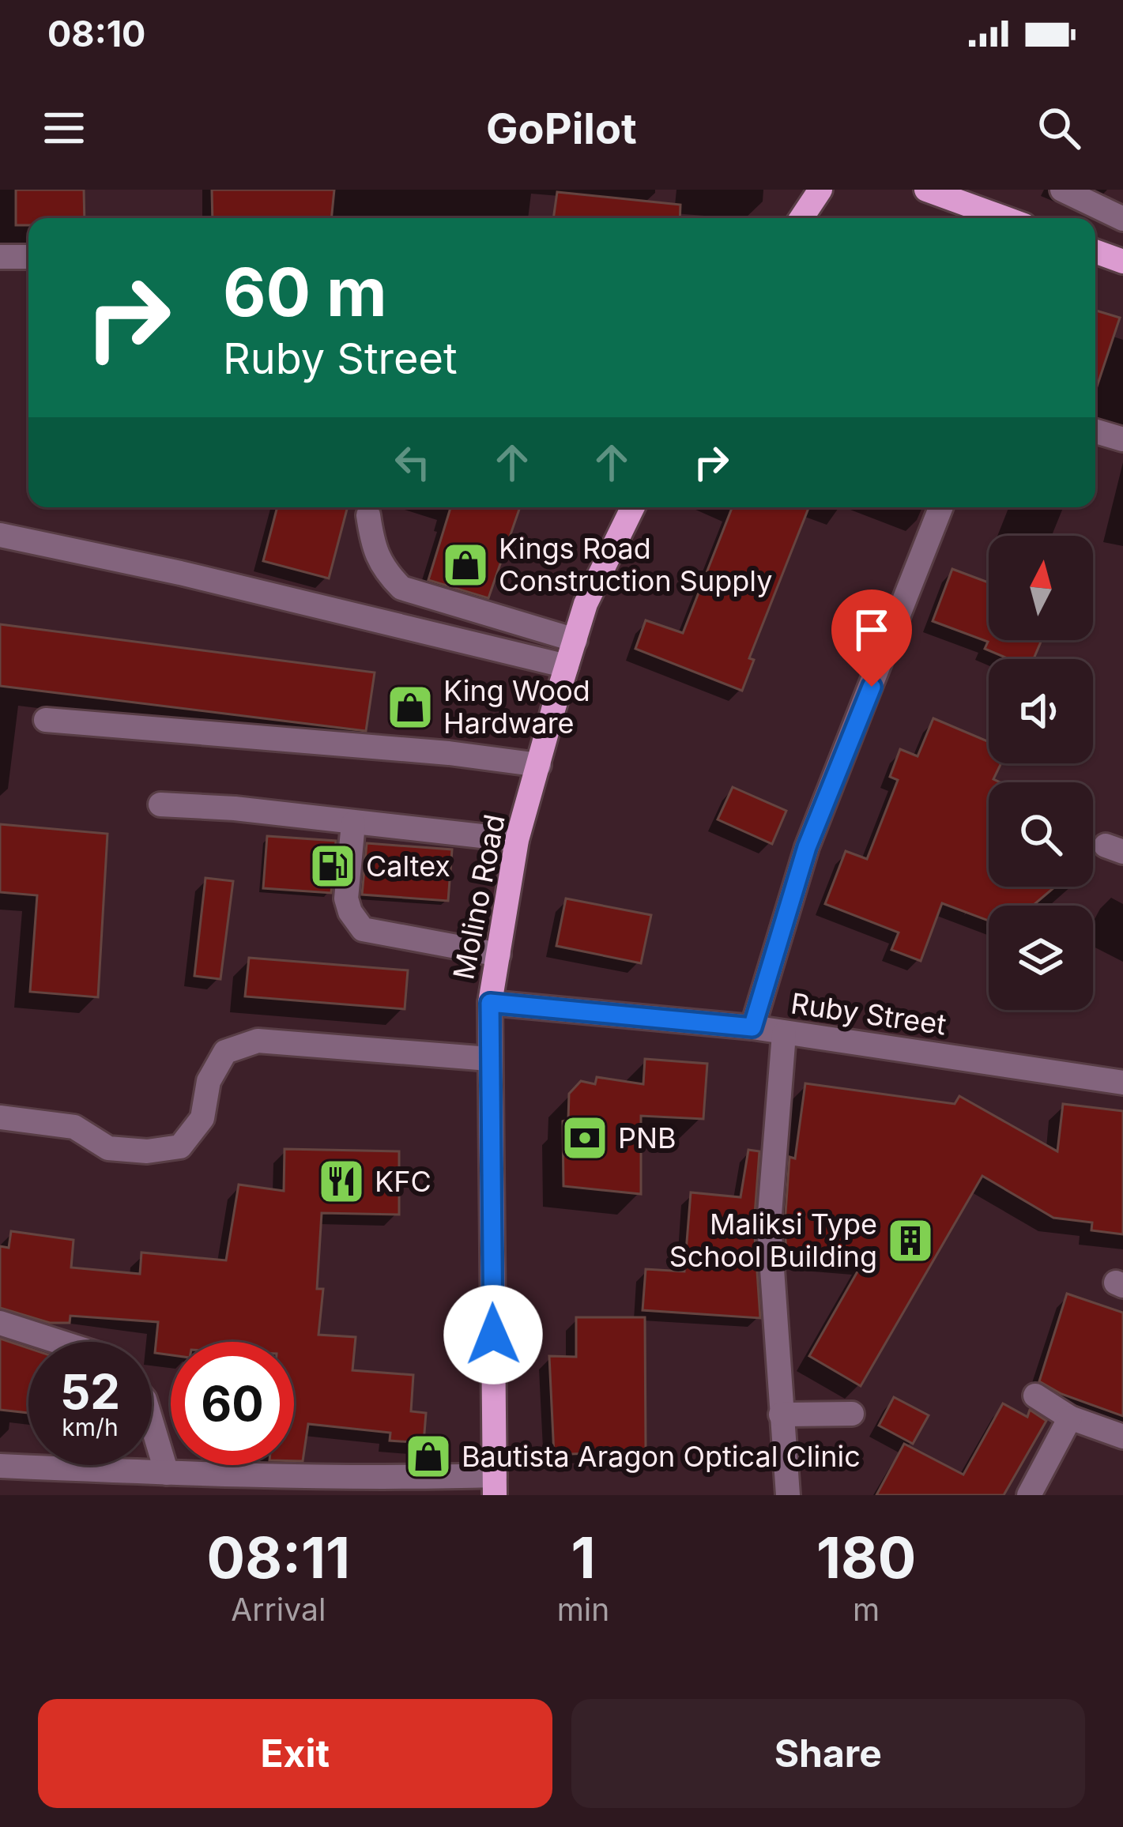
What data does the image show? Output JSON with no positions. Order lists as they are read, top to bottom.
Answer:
{
  "streets": {
    "main road": ["Molino Road"],
    "street": ["Ruby Street"]
  },
  "crossings": [
    ["Molino Road", "Ruby Street"]
  ],
  "places": {
    "shop": ["Kings Road Construction Supply", "King Wood Hardware", "Bautista Aragon Optical Clinic"],
    "fuel station": ["Caltex"],
    "bank": ["PNB"],
    "restaurant": ["KFC"],
    "building": ["Maliksi Type School Building"]
  },
  "north": "top",
  "page": {
    "status": "08:10",
    "header": "GoPilot",
    "turn": ["60 m", "Ruby Street"],
    "speed": "52 km/h",
    "limit": "60",
    "eta": [
      "08:11",
      "Arrival",
      "1",
      "min",
      "180",
      "m"
    ],
    "buttons": ["Exit", "Share"]
  }
}
